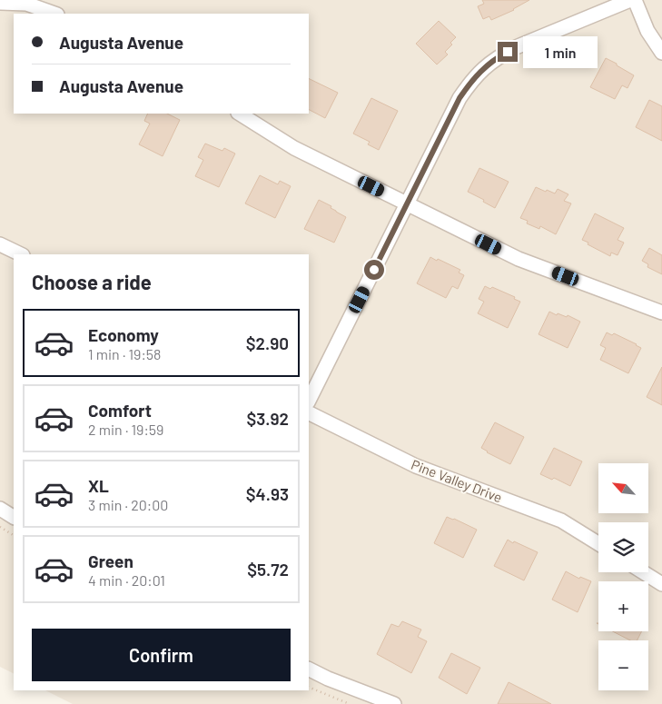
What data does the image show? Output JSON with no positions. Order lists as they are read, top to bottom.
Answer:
{
  "streets": {
    "street": ["Pine Valley Drive"]
  },
  "north": "top left",
  "page": {
    "banner": ["Augusta Avenue", "Augusta Avenue"],
    "bubble": "1 min",
    "heading": "Choose a ride",
    "list": [
      {
        "name": "Economy",
        "note": "1 min · 19:58",
        "value": "$2.90"
      },
      {
        "name": "Comfort",
        "note": "2 min · 19:59",
        "value": "$3.92"
      },
      {
        "name": "XL",
        "note": "3 min · 20:00",
        "value": "$4.93"
      },
      {
        "name": "Green",
        "note": "4 min · 20:01",
        "value": "$5.72"
      }
    ],
    "map_buttons": ["+", "−"],
    "buttons": "Confirm"
  }
}
